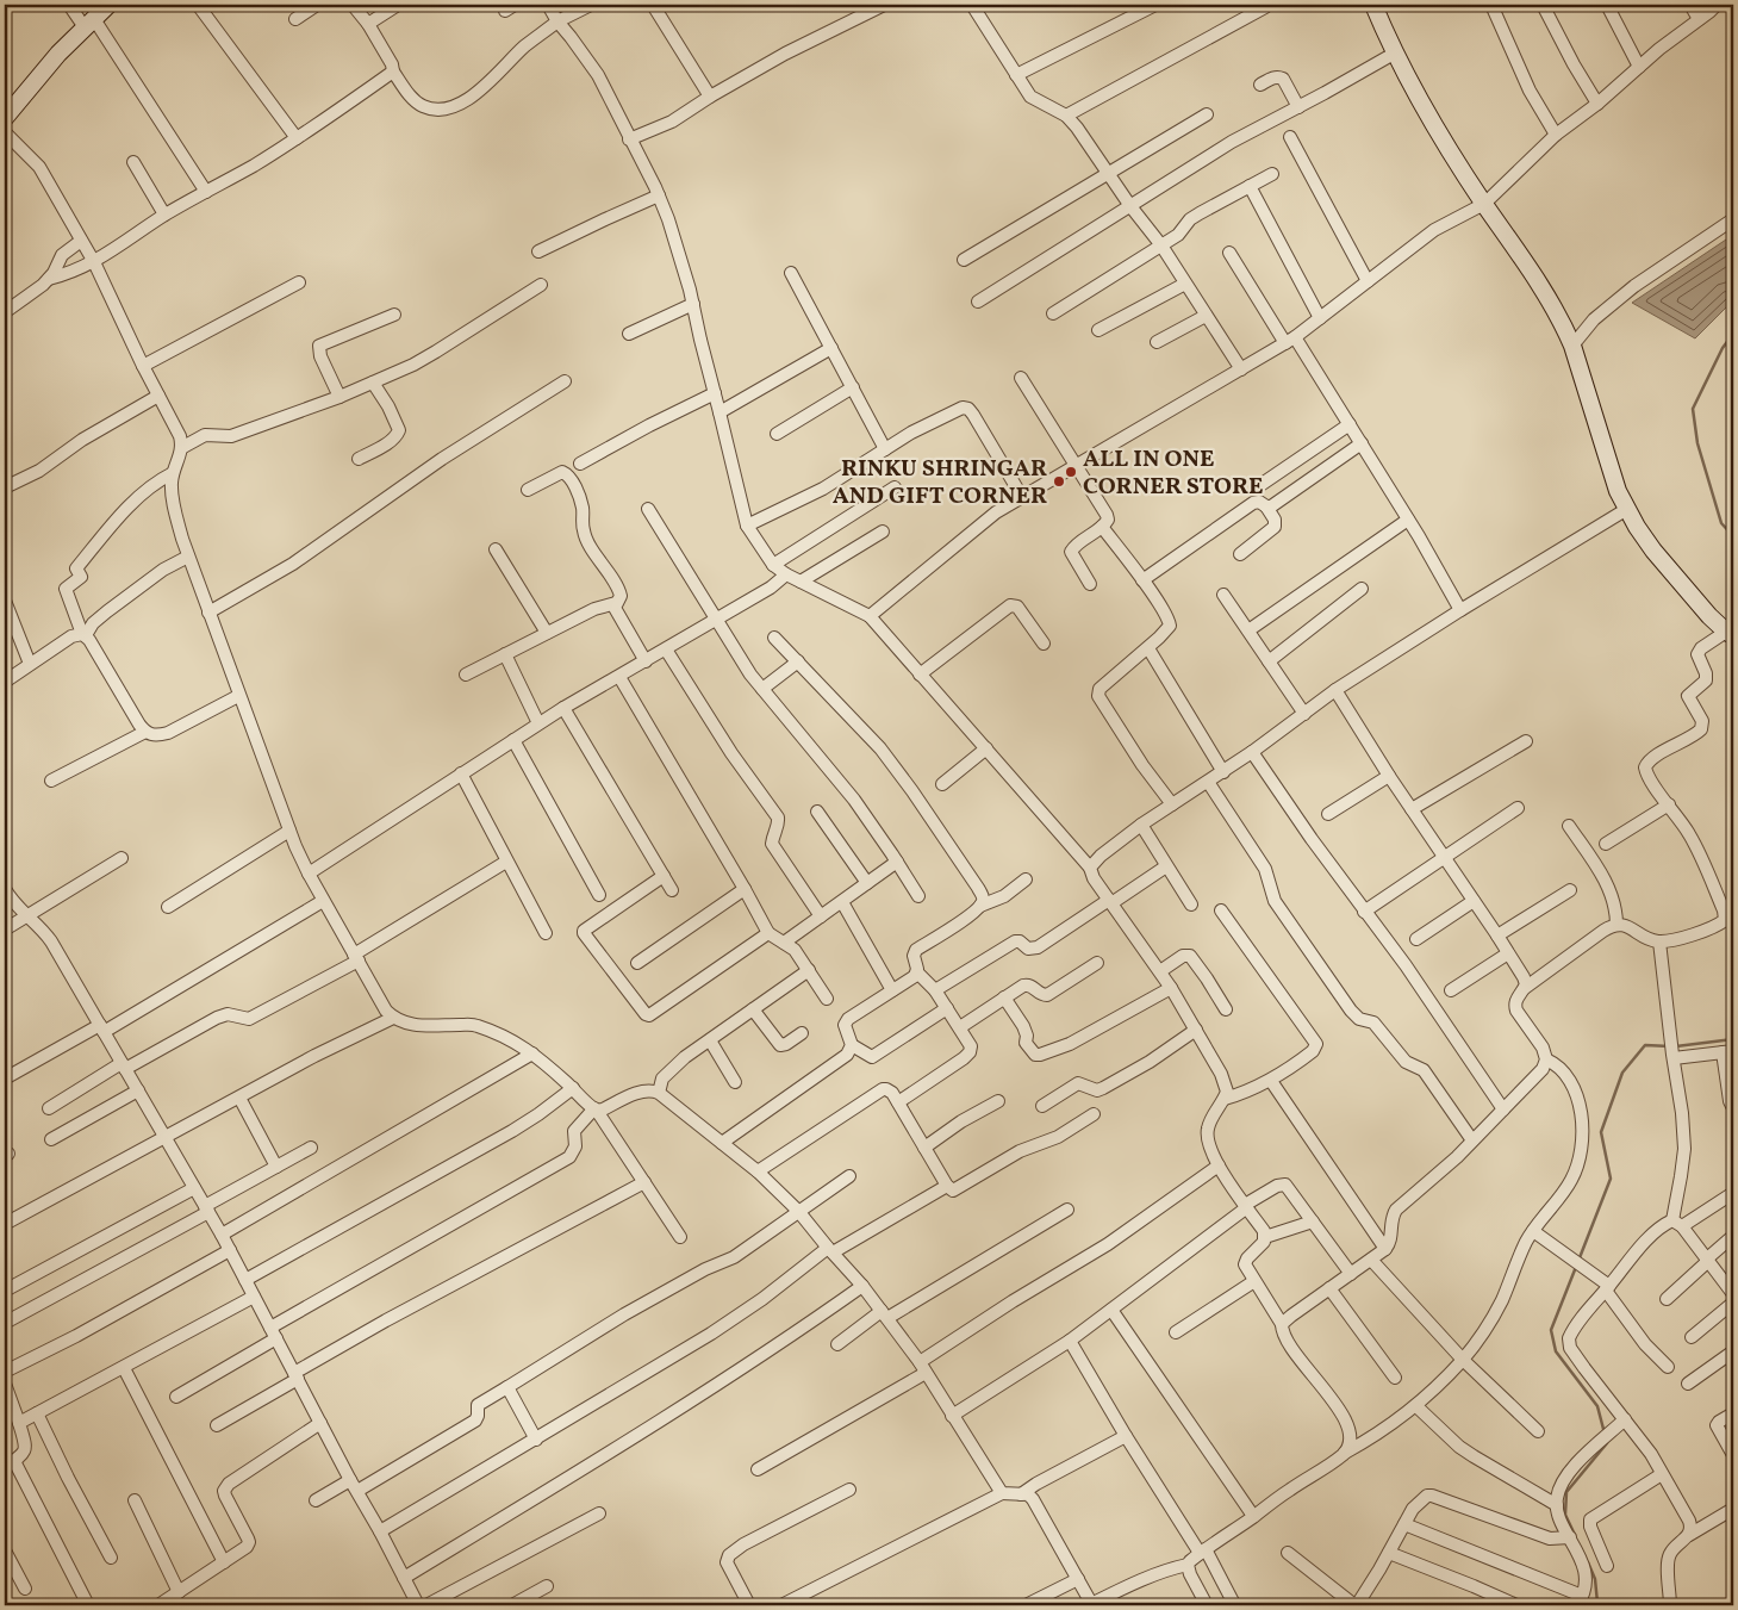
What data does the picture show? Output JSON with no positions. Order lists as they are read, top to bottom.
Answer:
{
  "places": ["ALL IN ONE CORNER STORE", "RINKU SHRINGAR AND GIFT CORNER"]
}
